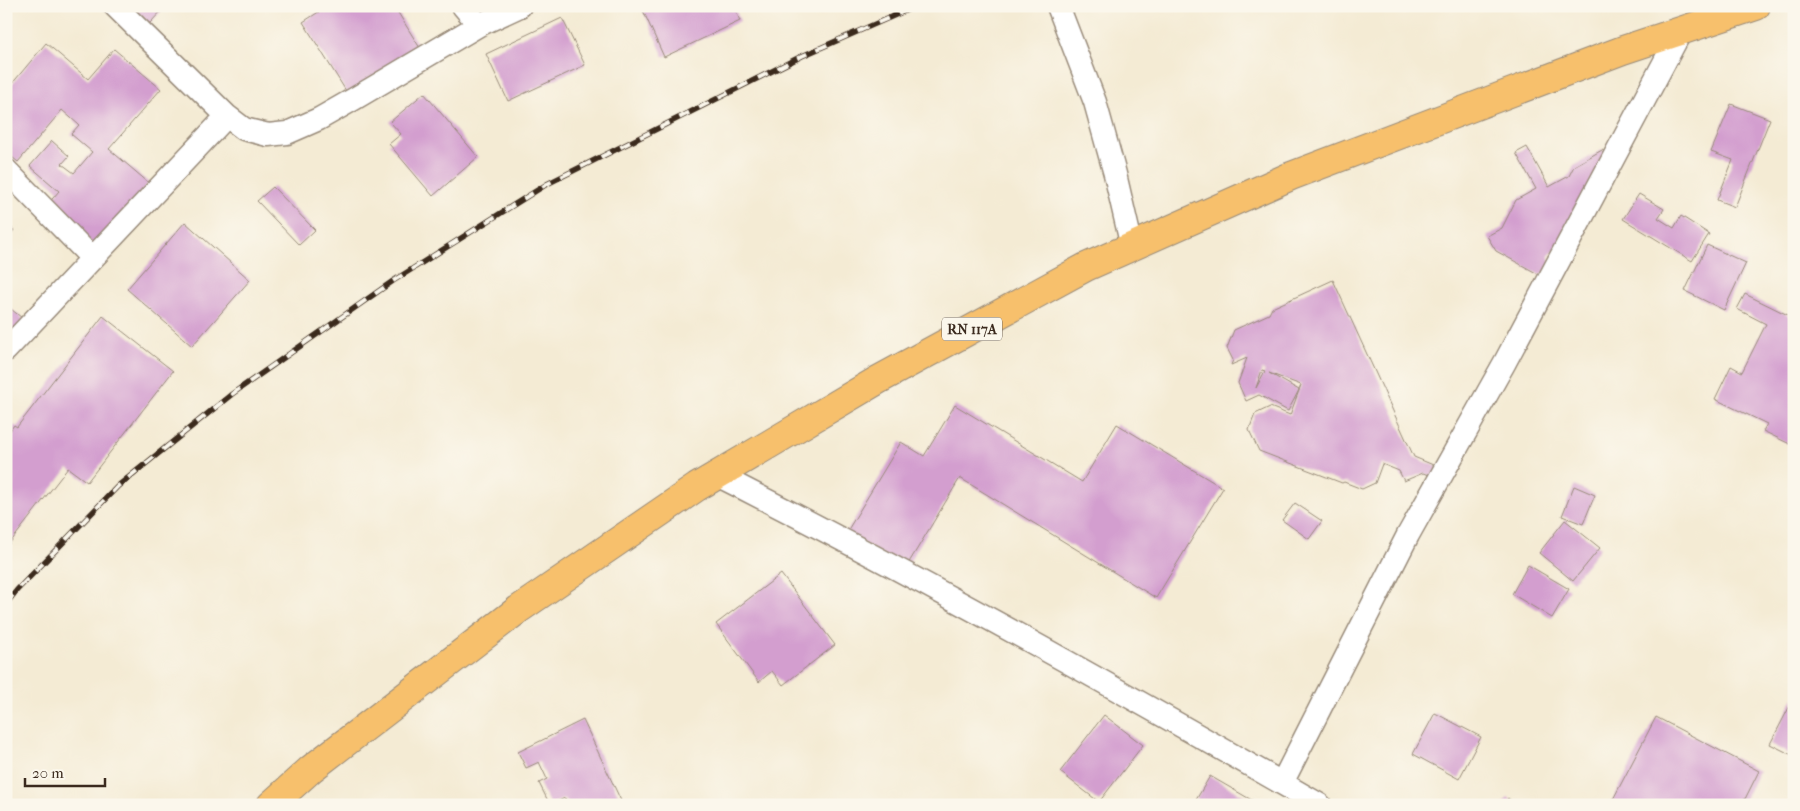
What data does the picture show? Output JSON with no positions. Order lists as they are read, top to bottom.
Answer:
{
  "streets": {
    "main road": ["RN 117A"]
  },
  "scale_bar": "20 m"
}
